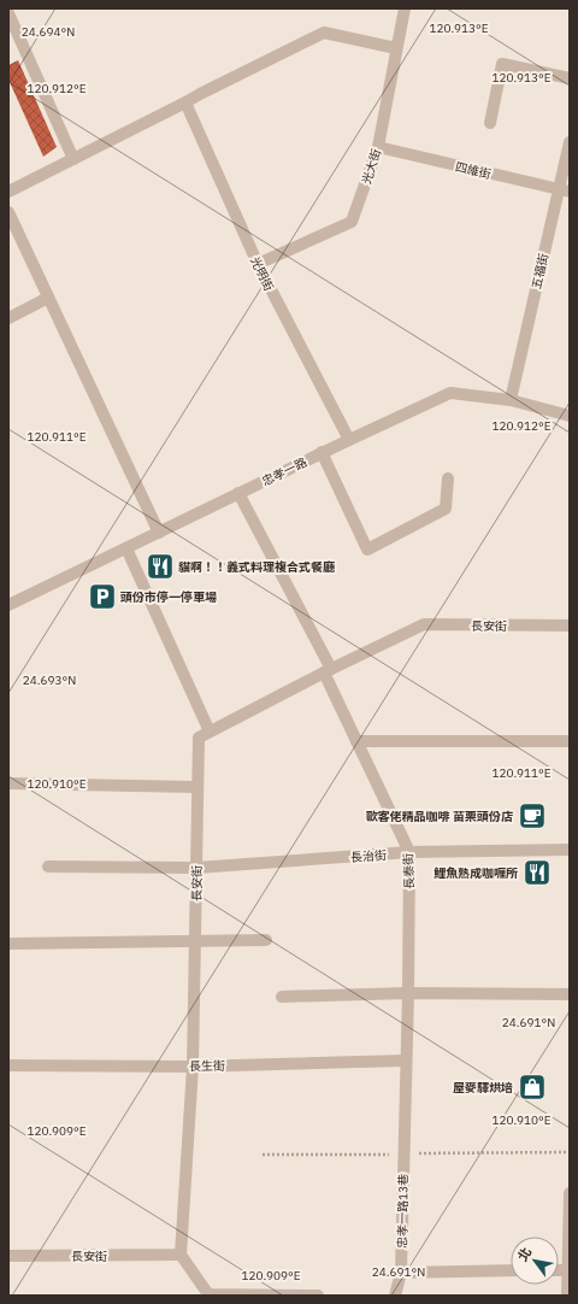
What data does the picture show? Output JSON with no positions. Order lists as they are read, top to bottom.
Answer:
{
  "streets": {
    "street": [
      "光大街",
      "四維街",
      "五福街",
      "光明街",
      "忠孝一路",
      "長安街",
      "長治街",
      "長泰街",
      "長生街",
      "忠孝一路13巷"
    ]
  },
  "crossings": [
    ["光大街", "四維街"],
    ["光大街", "光明街"],
    ["四維街", "五福街"],
    ["五福街", "忠孝一路"],
    ["光明街", "忠孝一路"],
    ["忠孝一路", "長泰街"],
    ["長安街", "長治街"],
    ["長安街", "長泰街"],
    ["長安街", "長生街"],
    ["長治街", "長泰街"],
    ["長泰街", "長生街"],
    ["長泰街", "忠孝一路13巷"],
    ["長生街", "忠孝一路13巷"]
  ],
  "places": {
    "restaurant": ["貓啊！！義式料理複合式餐廳", "鯉魚熟成咖喱所"],
    "parking": ["頭份市停一停車場"],
    "cafe": ["歐客佬精品咖啡 苗栗頭份店"],
    "shop": ["屋麥驛烘培"]
  },
  "north": "top left",
  "coordinates": [
    "120.913°E",
    "24.694°N",
    "120.912°E",
    "120.911°E",
    "24.693°N",
    "120.910°E",
    "24.691°N",
    "120.909°E"
  ]
}
